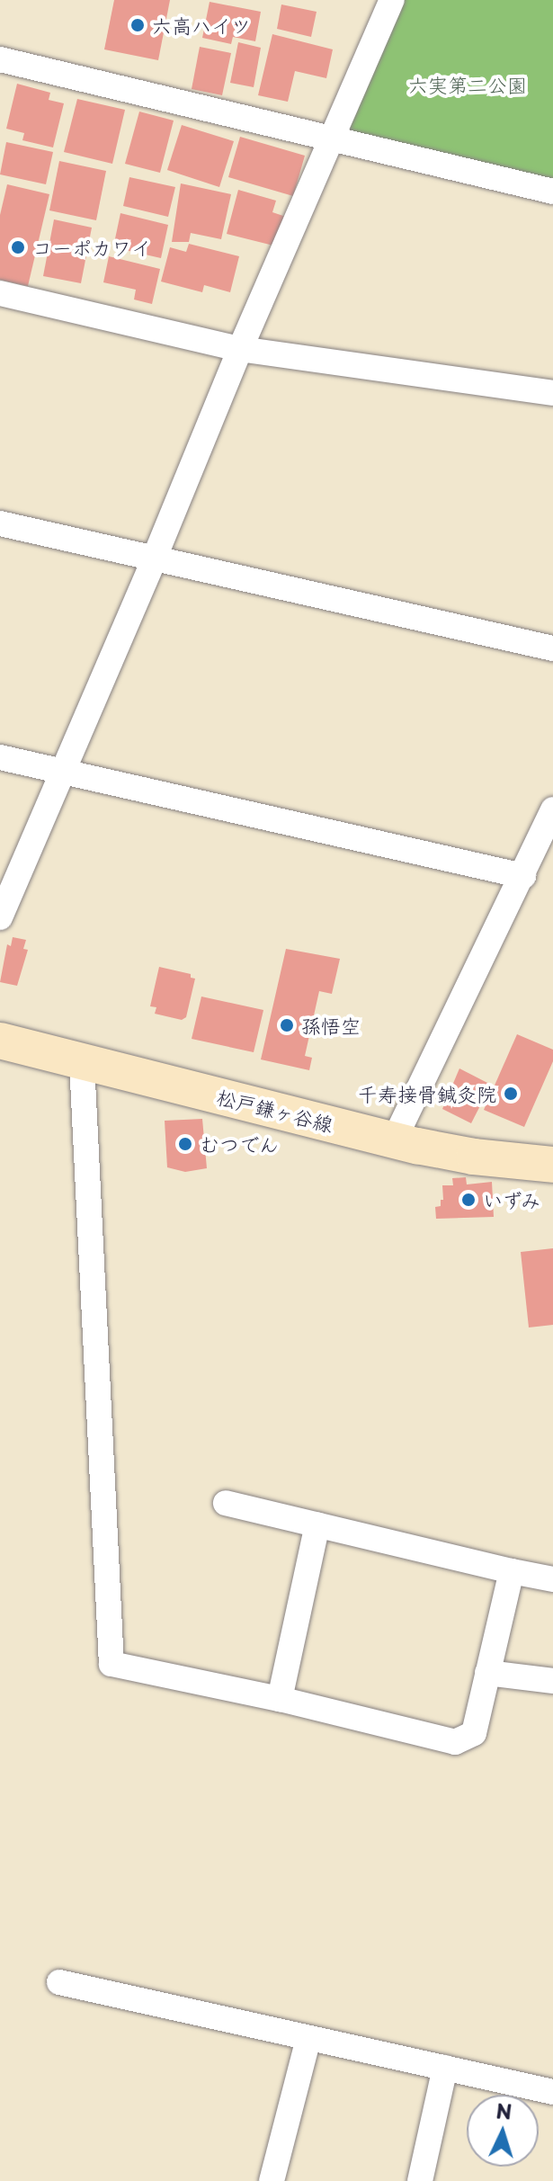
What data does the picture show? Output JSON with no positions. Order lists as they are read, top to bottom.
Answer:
{
  "streets": {
    "main road": ["松戸鎌ヶ谷線"]
  },
  "parks": ["六実第二公園"],
  "places": [
    "六高ハイツ",
    "コーポカワイ",
    "孫悟空",
    "千寿接骨鍼灸院",
    "むつでん",
    "いずみ"
  ],
  "north": "top"
}
